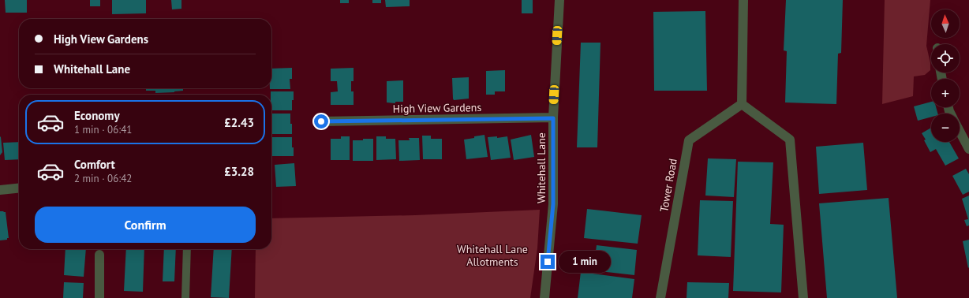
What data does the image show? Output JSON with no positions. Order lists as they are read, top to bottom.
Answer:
{
  "streets": {
    "street": ["High View Gardens", "Whitehall Lane", "Tower Road"]
  },
  "crossings": [
    ["High View Gardens", "Whitehall Lane"]
  ],
  "parks": ["Whitehall Lane Allotments"],
  "north": "top",
  "page": {
    "map_buttons": ["+", "−"],
    "banner": ["High View Gardens", "Whitehall Lane"],
    "list": [
      {
        "name": "Economy",
        "note": "1 min · 06:41",
        "value": "£2.43"
      },
      {
        "name": "Comfort",
        "note": "2 min · 06:42",
        "value": "£3.28"
      }
    ],
    "buttons": "Confirm",
    "bubble": "1 min"
  }
}
